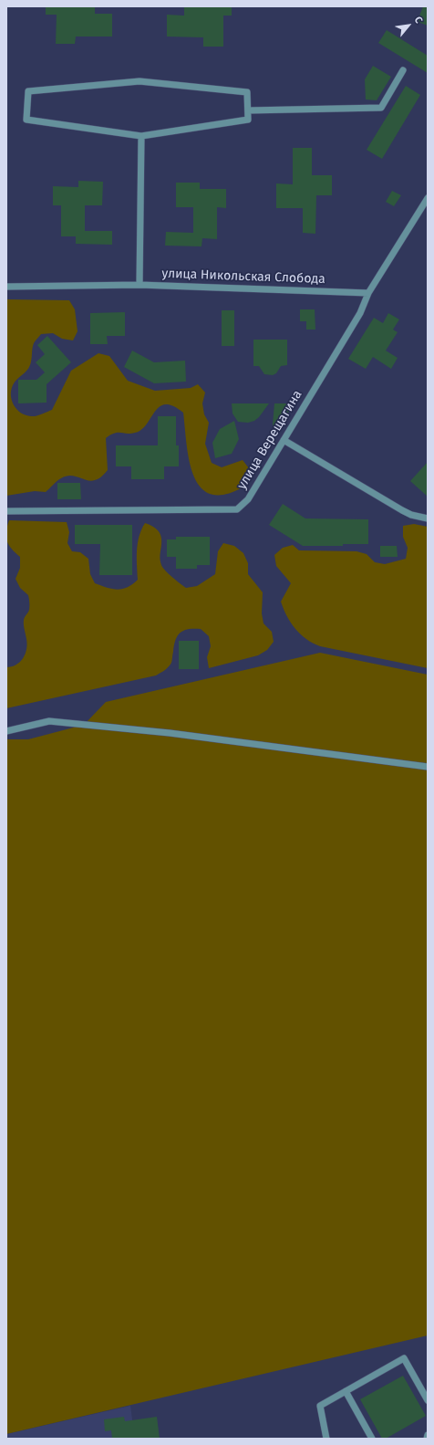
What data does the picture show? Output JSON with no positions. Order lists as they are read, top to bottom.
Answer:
{
  "streets": {
    "street": ["улица Никольская Слобода", "улица Верещагина"]
  },
  "crossings": [
    ["улица Никольская Слобода", "улица Верещагина"]
  ],
  "north": "top right"
}
